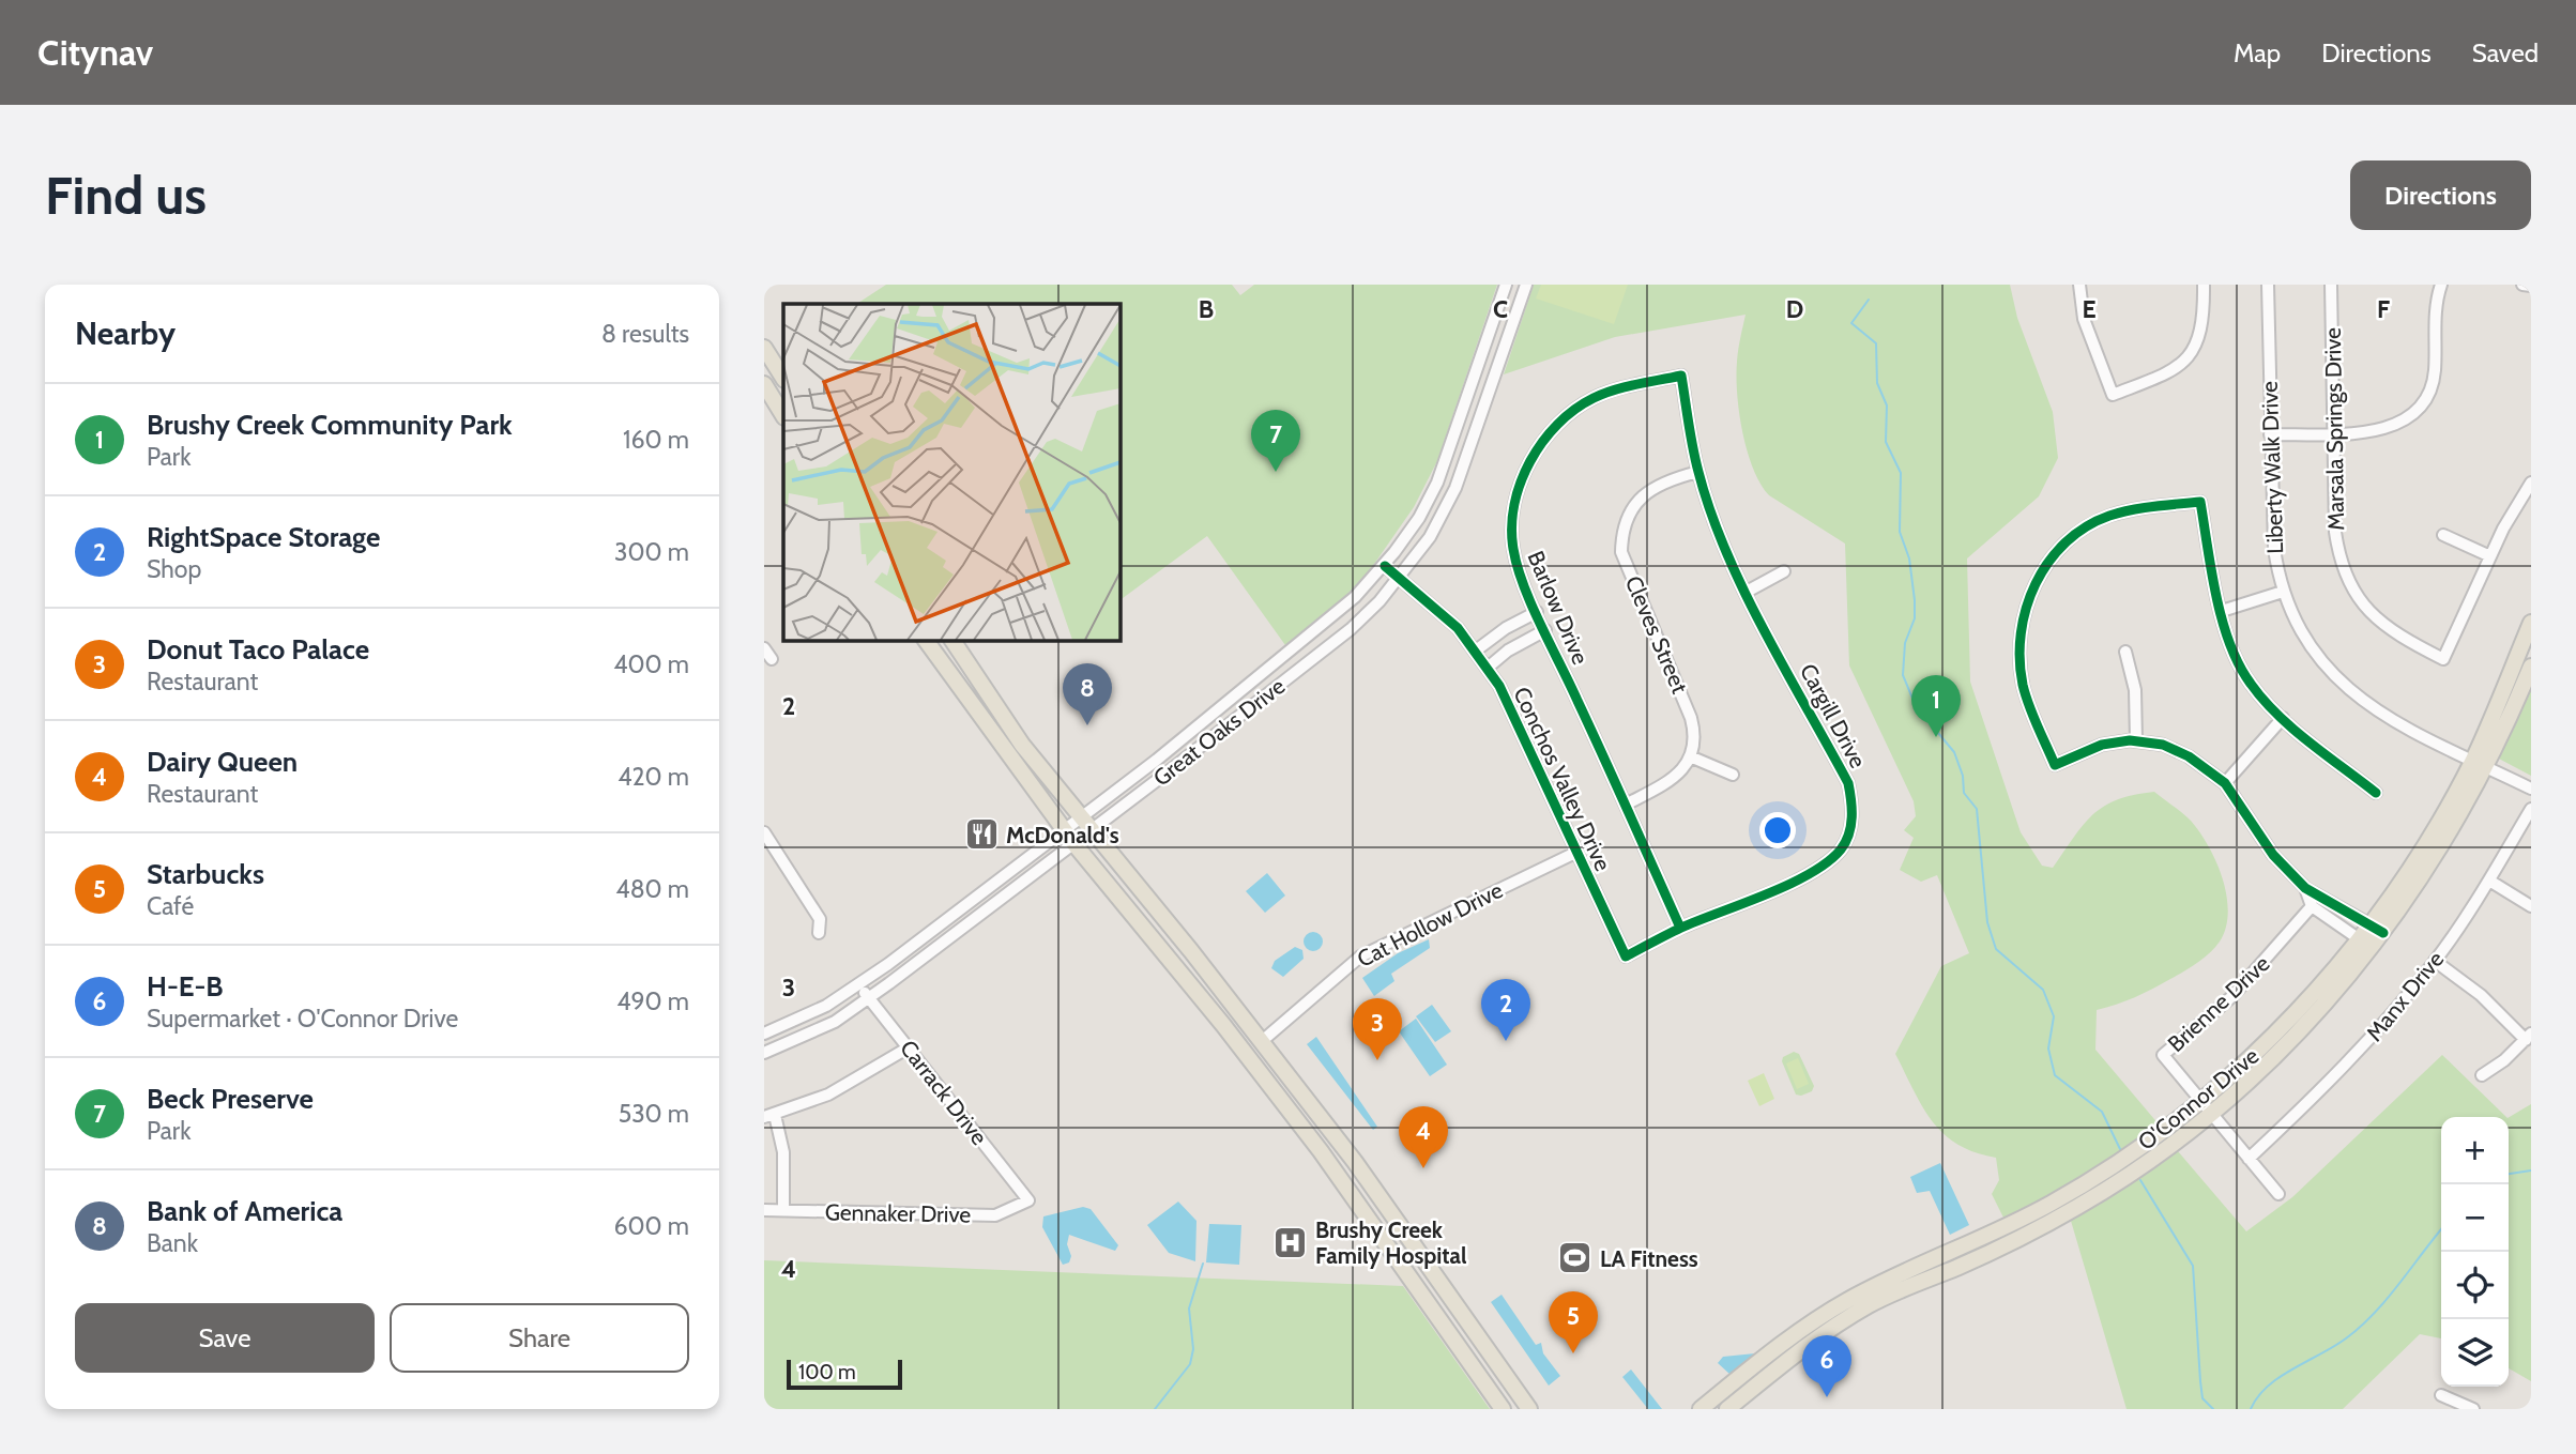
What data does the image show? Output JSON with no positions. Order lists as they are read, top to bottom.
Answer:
{
  "streets": {
    "main road": ["O'Connor Drive"],
    "street": [
      "Marsala Springs Drive",
      "Liberty Walk Drive",
      "Barlow Drive",
      "Cleves Street",
      "Cargill Drive",
      "Great Oaks Drive",
      "Conchos Valley Drive",
      "Cat Hollow Drive",
      "Manx Drive",
      "Brienne Drive",
      "Carrack Drive",
      "Gennaker Drive"
    ]
  },
  "crossings": [
    ["Liberty Walk Drive", "O'Connor Drive"],
    ["Barlow Drive", "Cargill Drive"],
    ["Cleves Street", "Cargill Drive"],
    ["Cargill Drive", "Conchos Valley Drive"],
    ["Great Oaks Drive", "Conchos Valley Drive"],
    ["Great Oaks Drive", "Carrack Drive"],
    ["Conchos Valley Drive", "Cat Hollow Drive"],
    ["Brienne Drive", "O'Connor Drive"],
    ["Carrack Drive", "Gennaker Drive"]
  ],
  "places": {
    "restaurant": ["McDonald's"],
    "hospital": ["Brushy Creek Family Hospital"],
    "sports": ["LA Fitness"]
  },
  "scale_bar": "100 m",
  "page": {
    "header": "Citynav",
    "nav": ["Map", "Directions", "Saved"],
    "buttons": [
      "Directions",
      ["Save", "Share"]
    ],
    "title": "Find us",
    "heading": ["Nearby", "8 results"],
    "list": [
      {
        "mark": "1",
        "name": "Brushy Creek Community Park",
        "note": "Park",
        "value": "160 m"
      },
      {
        "mark": "2",
        "name": "RightSpace Storage",
        "note": "Shop",
        "value": "300 m"
      },
      {
        "mark": "3",
        "name": "Donut Taco Palace",
        "note": "Restaurant",
        "value": "400 m"
      },
      {
        "mark": "4",
        "name": "Dairy Queen",
        "note": "Restaurant",
        "value": "420 m"
      },
      {
        "mark": "5",
        "name": "Starbucks",
        "note": "Café",
        "value": "480 m"
      },
      {
        "mark": "6",
        "name": "H-E-B",
        "note": "Supermarket · O'Connor Drive",
        "value": "490 m"
      },
      {
        "mark": "7",
        "name": "Beck Preserve",
        "note": "Park",
        "value": "530 m"
      },
      {
        "mark": "8",
        "name": "Bank of America",
        "note": "Bank",
        "value": "600 m"
      }
    ],
    "pins": [
      "7",
      "8",
      "1",
      "2",
      "3",
      "4",
      "5",
      "6"
    ],
    "map_buttons": ["+", "−"],
    "scale": "100 m"
  },
  "grid": {
    "columns": [
      "B",
      "C",
      "D",
      "E",
      "F"
    ],
    "rows": ["2", "3", "4"]
  }
}
